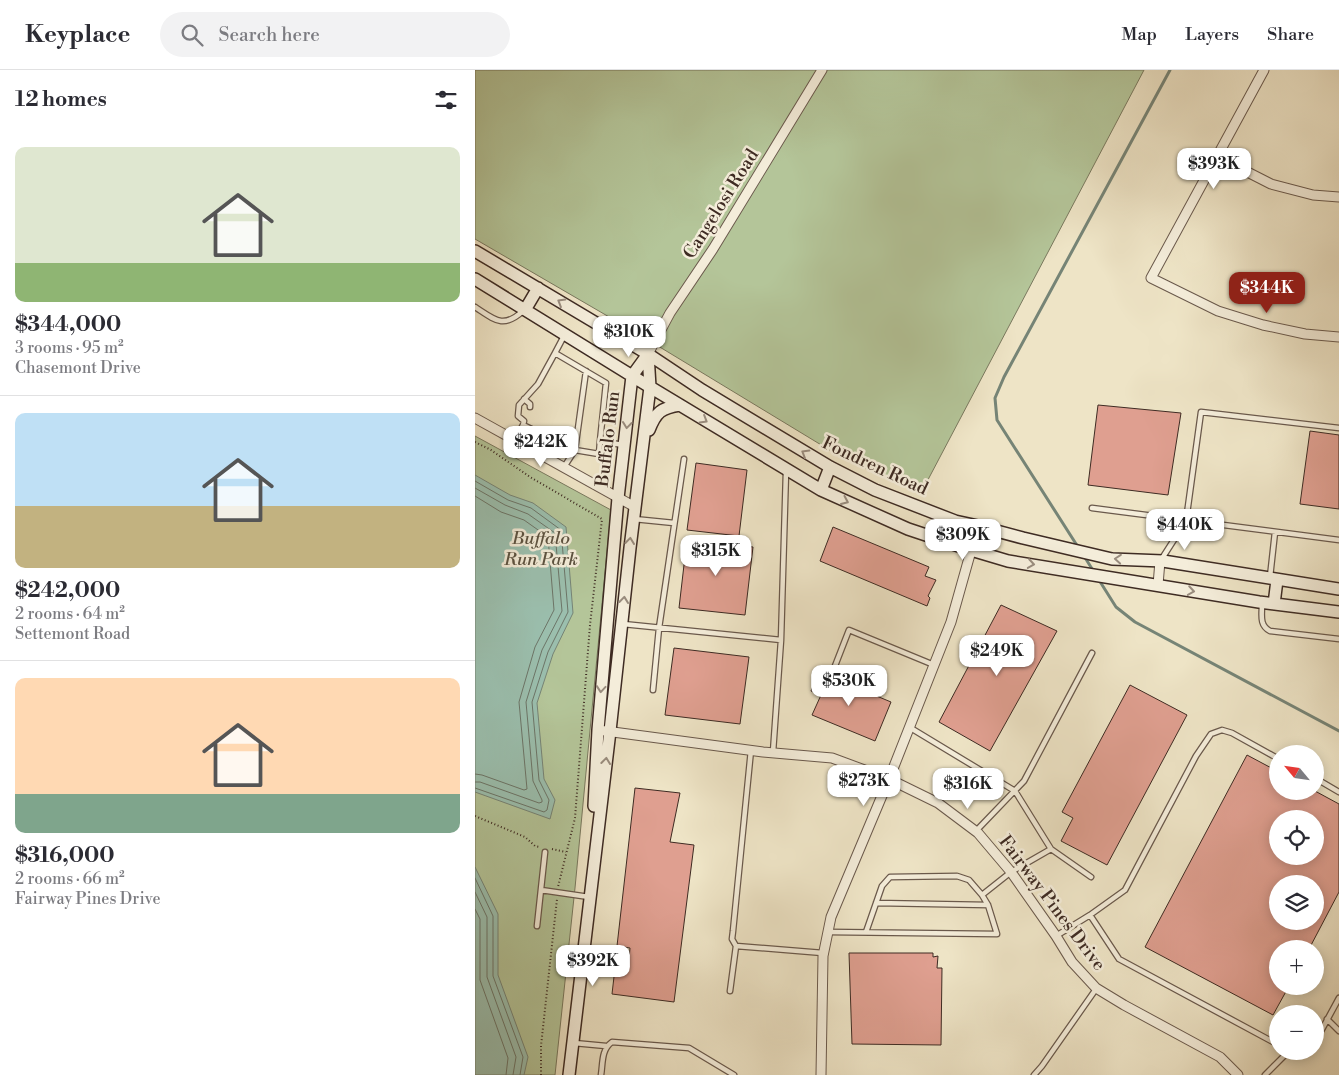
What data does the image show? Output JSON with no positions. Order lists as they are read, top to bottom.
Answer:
{
  "streets": {
    "main road": ["Buffalo Run", "Fondren Road"],
    "street": ["Cangelosi Road", "Fairway Pines Drive"]
  },
  "crossings": [
    ["Cangelosi Road", "Buffalo Run"],
    ["Cangelosi Road", "Fondren Road"],
    ["Buffalo Run", "Fondren Road"],
    ["Buffalo Run", "Fairway Pines Drive"]
  ],
  "parks": ["Buffalo Run Park"],
  "north": "top left",
  "page": {
    "header": "Keyplace",
    "search": "Search here",
    "nav": ["Map", "Layers", "Share"],
    "heading": "12 homes",
    "list": [
      {
        "name": "$344,000",
        "note": "3 rooms · 95 m² · Chasemont Drive"
      },
      {
        "name": "$242,000",
        "note": "2 rooms · 64 m² · Settemont Road"
      },
      {
        "name": "$316,000",
        "note": "2 rooms · 66 m² · Fairway Pines Drive"
      }
    ],
    "price": [
      "$393K",
      "$344K",
      "$310K",
      "$242K",
      "$440K",
      "$309K",
      "$315K",
      "$249K",
      "$530K",
      "$273K",
      "$316K",
      "$392K"
    ],
    "map_buttons": ["+", "−"]
  }
}
